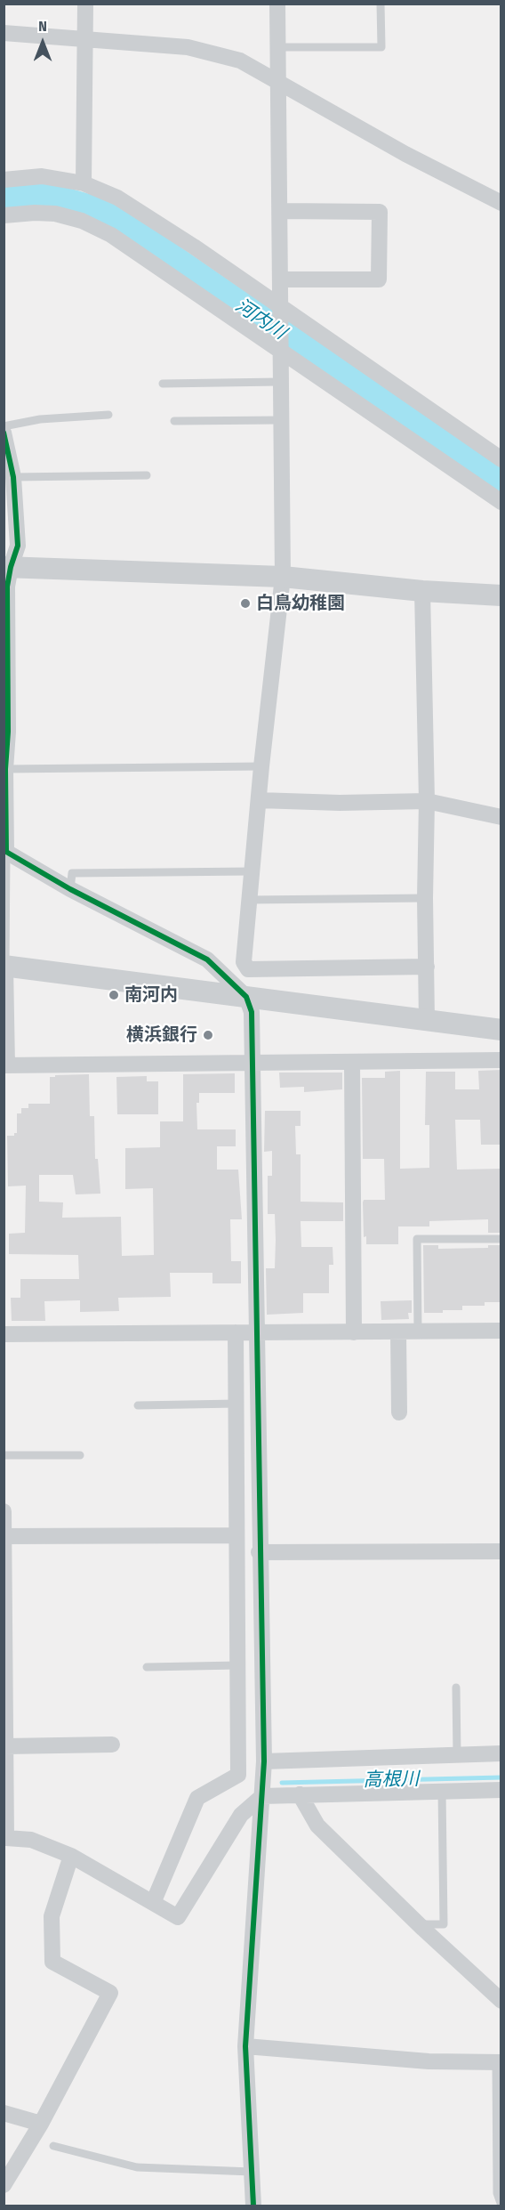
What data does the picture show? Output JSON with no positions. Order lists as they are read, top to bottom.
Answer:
{
  "water": ["河内川", "高根川"],
  "places": ["白鳥幼稚園", "南河内", "横浜銀行"],
  "north": "top"
}
